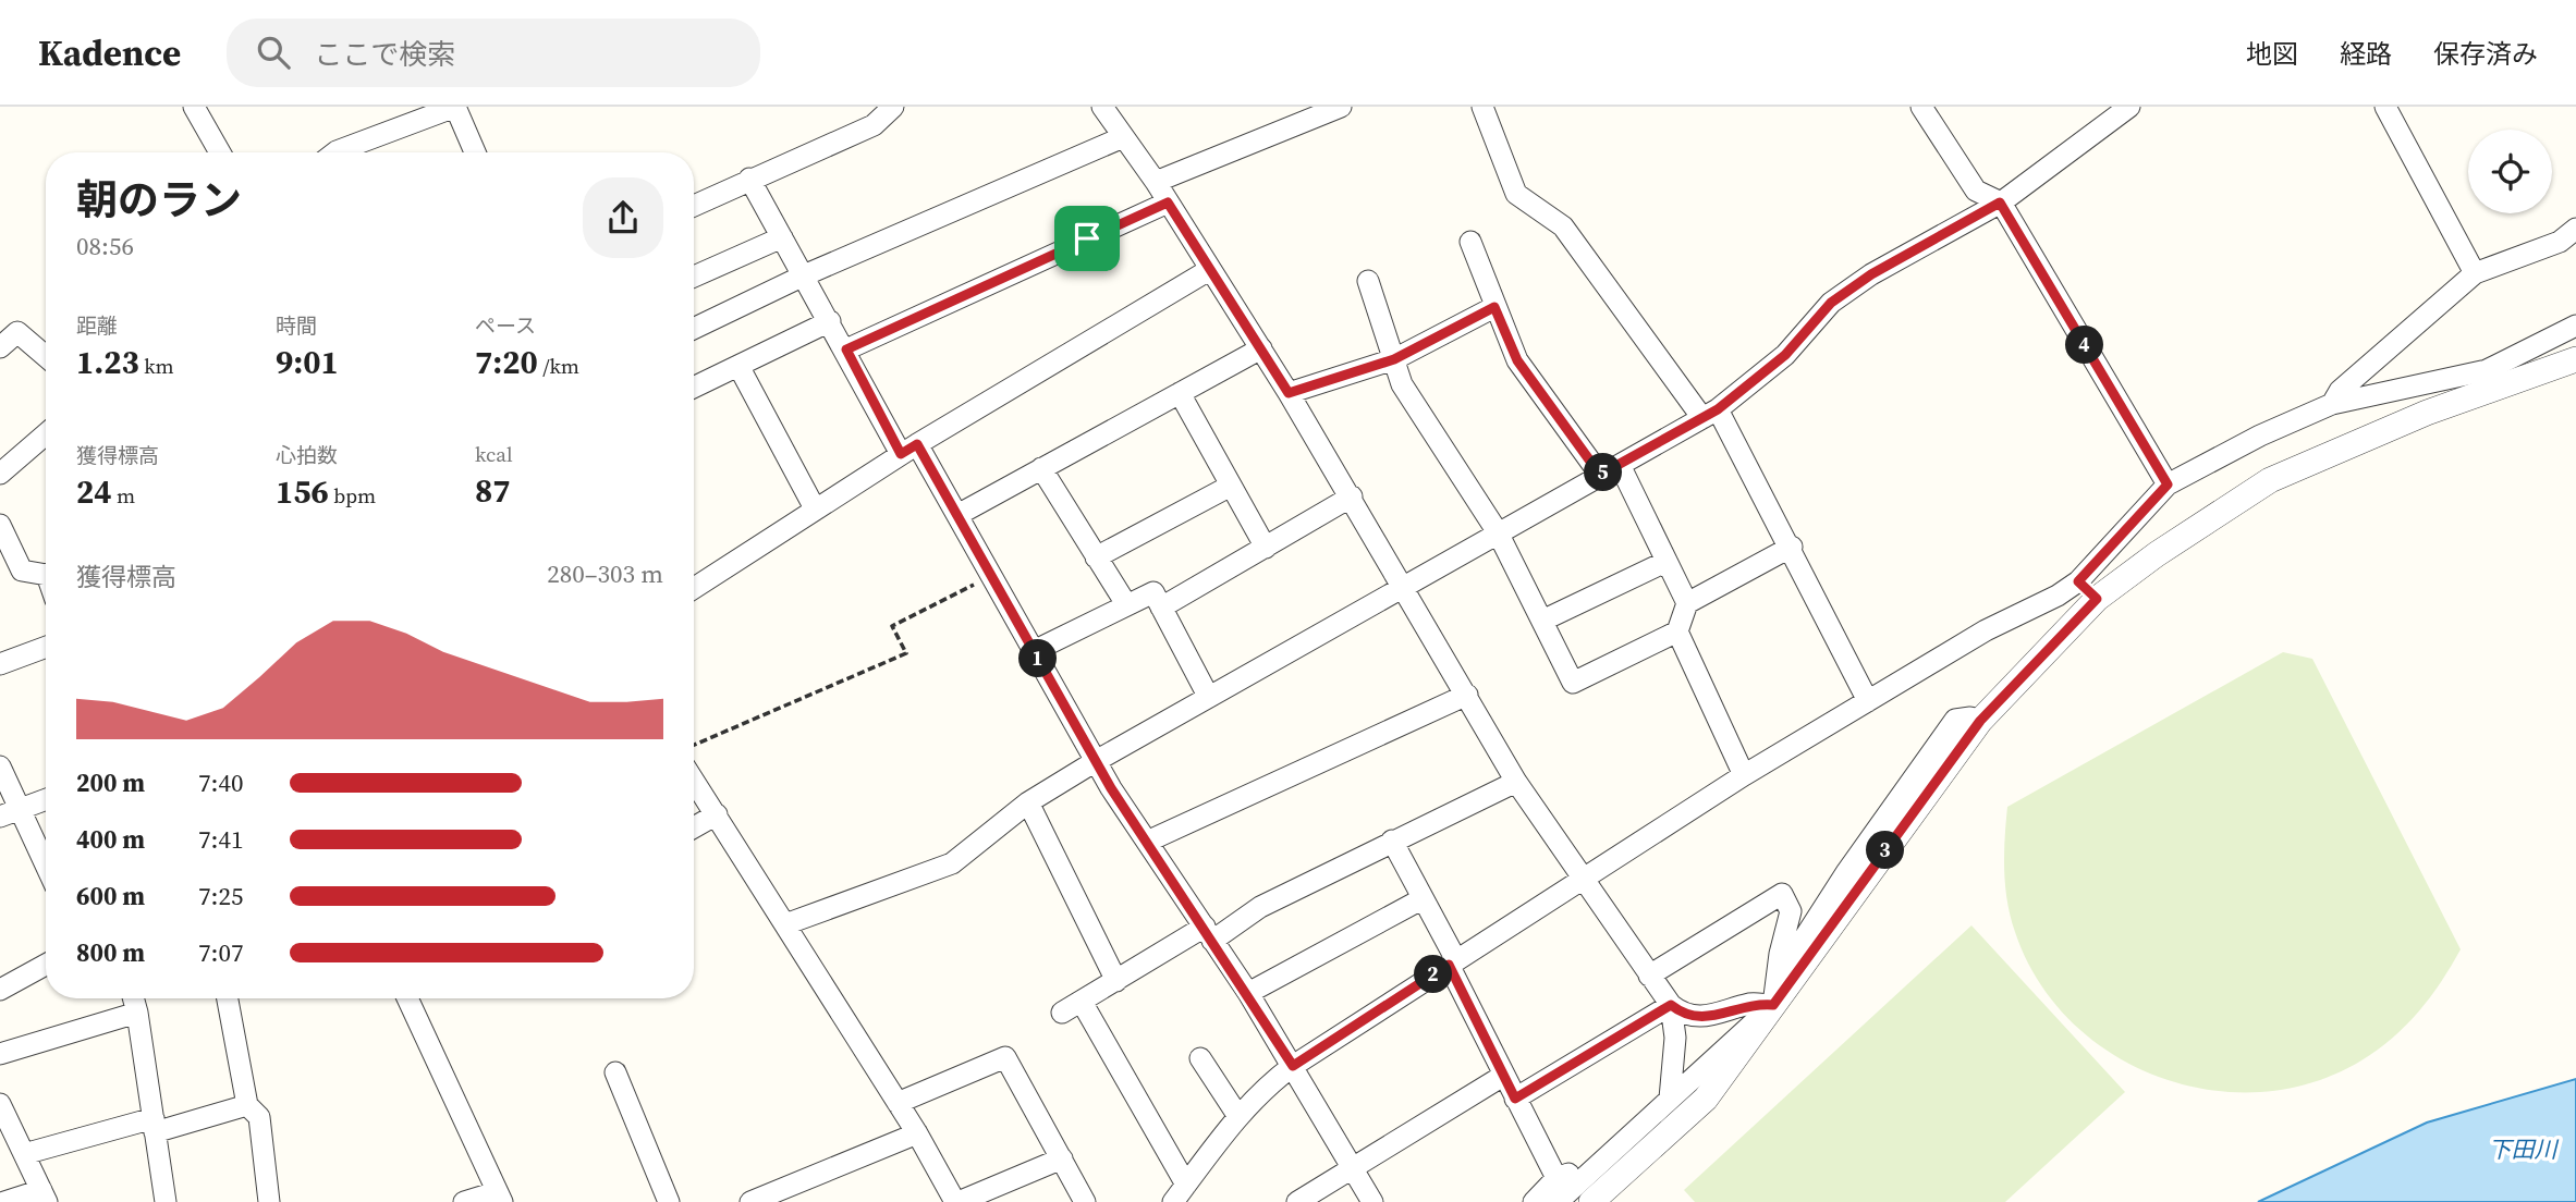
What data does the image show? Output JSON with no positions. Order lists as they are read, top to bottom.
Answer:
{
  "water": ["下田川"],
  "page": {
    "header": "Kadence",
    "search": "ここで検索",
    "nav": ["地図", "経路", "保存済み"],
    "heading": ["朝のラン", "08:56"],
    "stats": [
      ["距離", "1.23 km"],
      ["時間", "9:01"],
      ["ペース", "7:20 /km"],
      ["獲得標高", "24 m"],
      ["心拍数", "156 bpm"],
      ["kcal", "87"]
    ],
    "pins": [
      "4",
      "5",
      "1",
      "3",
      "2"
    ],
    "chart": ["獲得標高", "280–303 m"],
    "list": [
      {
        "name": "200 m",
        "note": "7:40"
      },
      {
        "name": "400 m",
        "note": "7:41"
      },
      {
        "name": "600 m",
        "note": "7:25"
      },
      {
        "name": "800 m",
        "note": "7:07"
      }
    ]
  }
}
